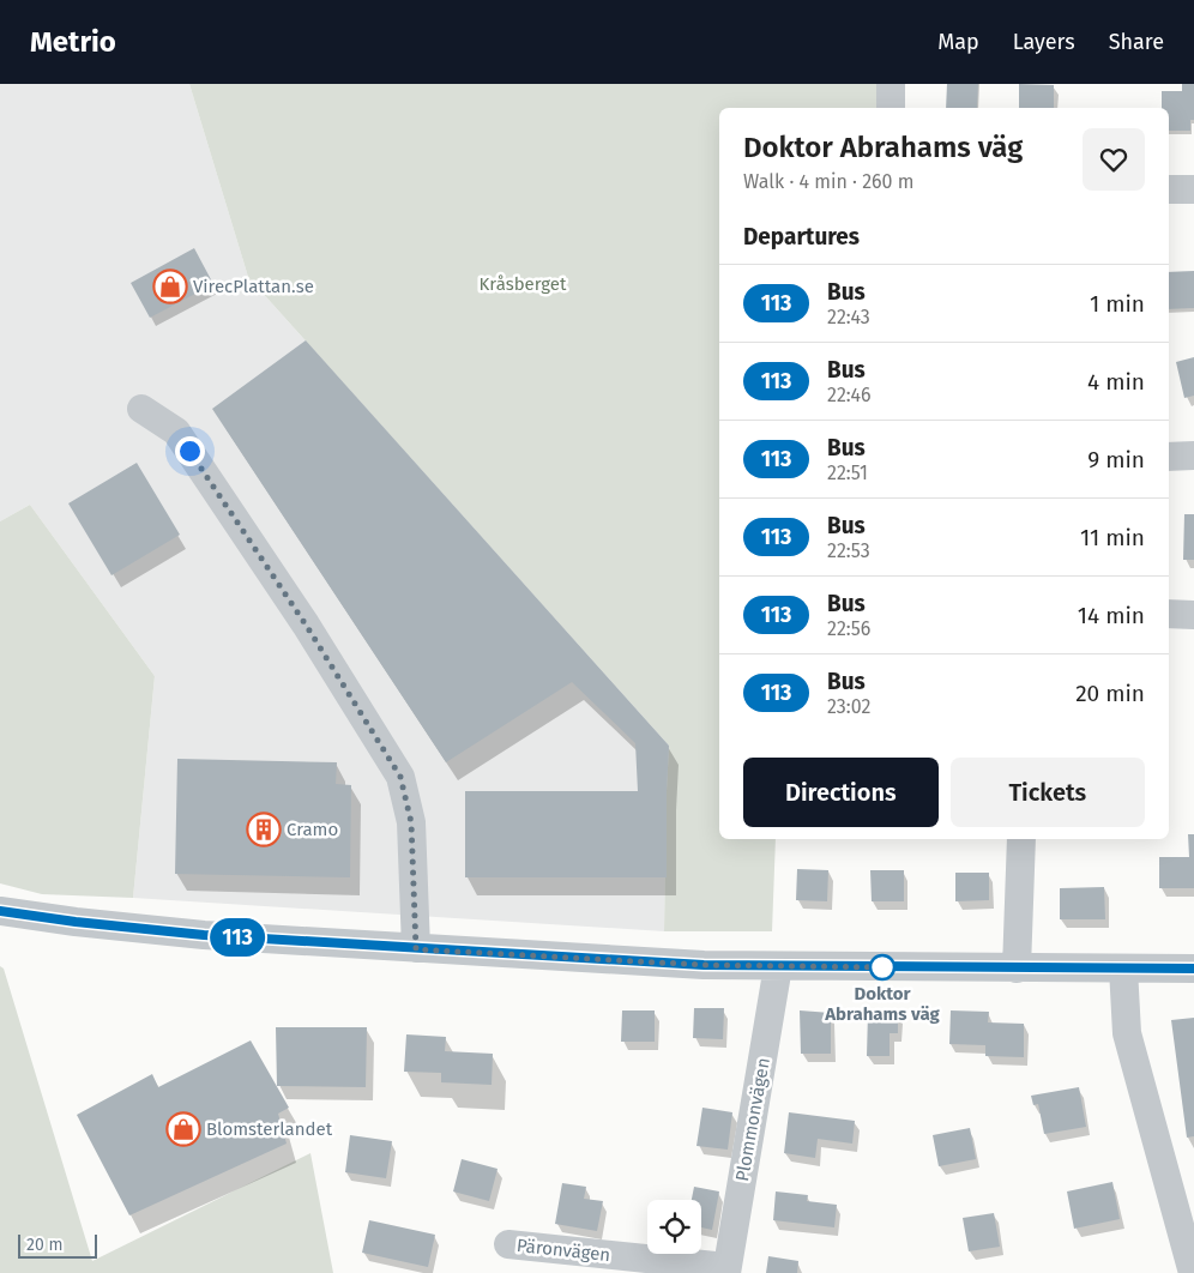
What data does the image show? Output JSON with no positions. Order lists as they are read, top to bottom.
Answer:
{
  "streets": {
    "street": ["Plommonvägen", "Päronvägen"]
  },
  "crossings": [
    ["Plommonvägen", "Päronvägen"]
  ],
  "parks": ["Kråsberget"],
  "places": {
    "shop": ["VirecPlattan.se", "Blomsterlandet"],
    "building": ["Cramo"],
    "other": ["Doktor Abrahams väg"]
  },
  "lines": ["bus line 113"],
  "scale_bar": "20 m",
  "page": {
    "header": "Metrio",
    "nav": ["Map", "Layers", "Share"],
    "on_map": "113",
    "heading": [
      ["Doktor Abrahams väg", "Walk · 4 min · 260 m"],
      "Departures"
    ],
    "list": [
      {
        "mark": "113",
        "name": "Bus",
        "note": "22:43",
        "value": "1 min"
      },
      {
        "mark": "113",
        "name": "Bus",
        "note": "22:46",
        "value": "4 min"
      },
      {
        "mark": "113",
        "name": "Bus",
        "note": "22:51",
        "value": "9 min"
      },
      {
        "mark": "113",
        "name": "Bus",
        "note": "22:53",
        "value": "11 min"
      },
      {
        "mark": "113",
        "name": "Bus",
        "note": "22:56",
        "value": "14 min"
      },
      {
        "mark": "113",
        "name": "Bus",
        "note": "23:02",
        "value": "20 min"
      }
    ],
    "buttons": ["Directions", "Tickets"],
    "scale": "20 m"
  }
}
